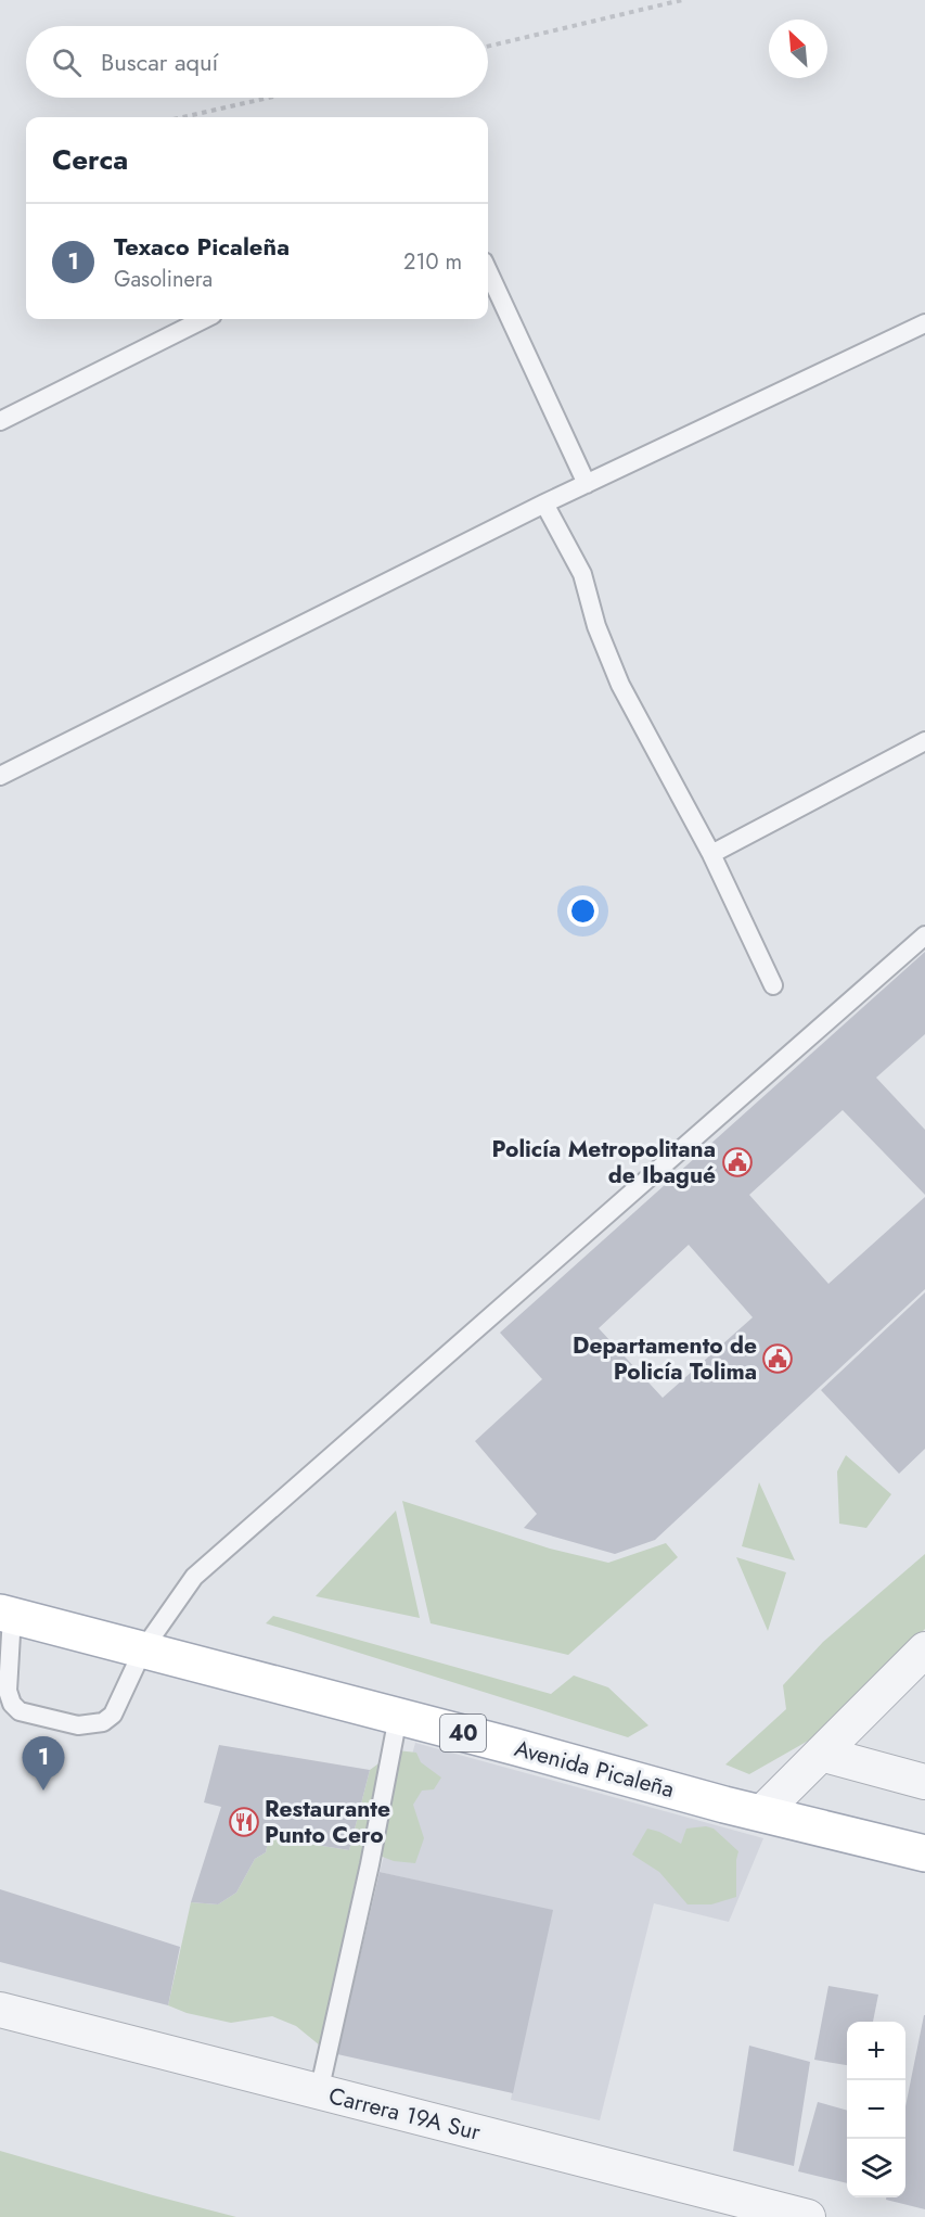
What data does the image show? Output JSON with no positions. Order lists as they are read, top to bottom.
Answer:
{
  "streets": {
    "main road": ["40", "Avenida Picaleña"],
    "street": ["Carrera 19A Sur"]
  },
  "places": {
    "public building": ["Policía Metropolitana de Ibagué", "Departamento de Policía Tolima"],
    "restaurant": ["Restaurante Punto Cero"]
  },
  "north": "top left",
  "page": {
    "search": "Buscar aquí",
    "heading": "Cerca",
    "list": [
      {
        "mark": "1",
        "name": "Texaco Picaleña",
        "note": "Gasolinera",
        "value": "210 m"
      }
    ],
    "pins": "1",
    "map_buttons": ["+", "−"]
  }
}
